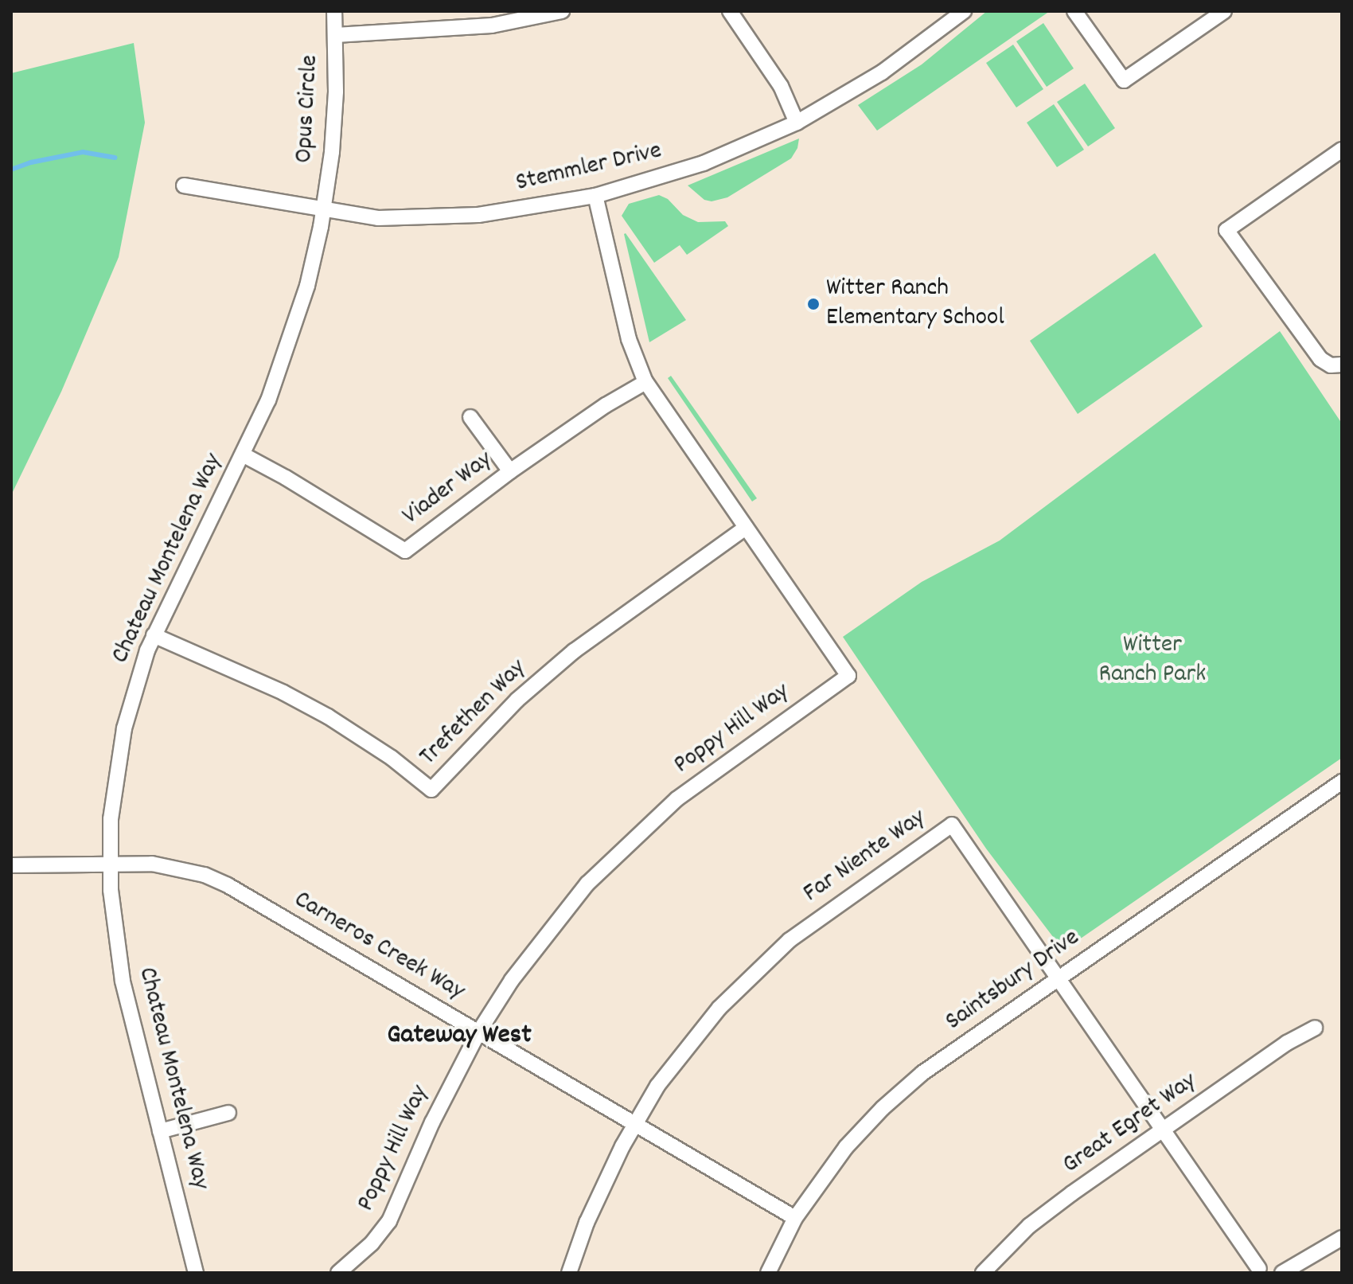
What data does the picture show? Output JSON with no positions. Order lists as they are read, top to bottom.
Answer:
{
  "streets": {
    "street": [
      "Opus Circle",
      "Stemmler Drive",
      "Viader Way",
      "Chateau Montelena Way",
      "Trefethen Way",
      "Poppy Hill Way",
      "Far Niente Way",
      "Carneros Creek Way",
      "Saintsbury Drive",
      "Great Egret Way"
    ]
  },
  "crossings": [
    ["Opus Circle", "Stemmler Drive"],
    ["Opus Circle", "Chateau Montelena Way"],
    ["Stemmler Drive", "Chateau Montelena Way"],
    ["Stemmler Drive", "Poppy Hill Way"],
    ["Viader Way", "Chateau Montelena Way"],
    ["Viader Way", "Poppy Hill Way"],
    ["Chateau Montelena Way", "Trefethen Way"],
    ["Chateau Montelena Way", "Carneros Creek Way"],
    ["Trefethen Way", "Poppy Hill Way"],
    ["Poppy Hill Way", "Carneros Creek Way"],
    ["Far Niente Way", "Carneros Creek Way"],
    ["Far Niente Way", "Saintsbury Drive"],
    ["Far Niente Way", "Great Egret Way"],
    ["Carneros Creek Way", "Saintsbury Drive"]
  ],
  "districts": ["Gateway West"],
  "parks": ["Witter Ranch Park"],
  "places": ["Witter Ranch Elementary School"]
}
